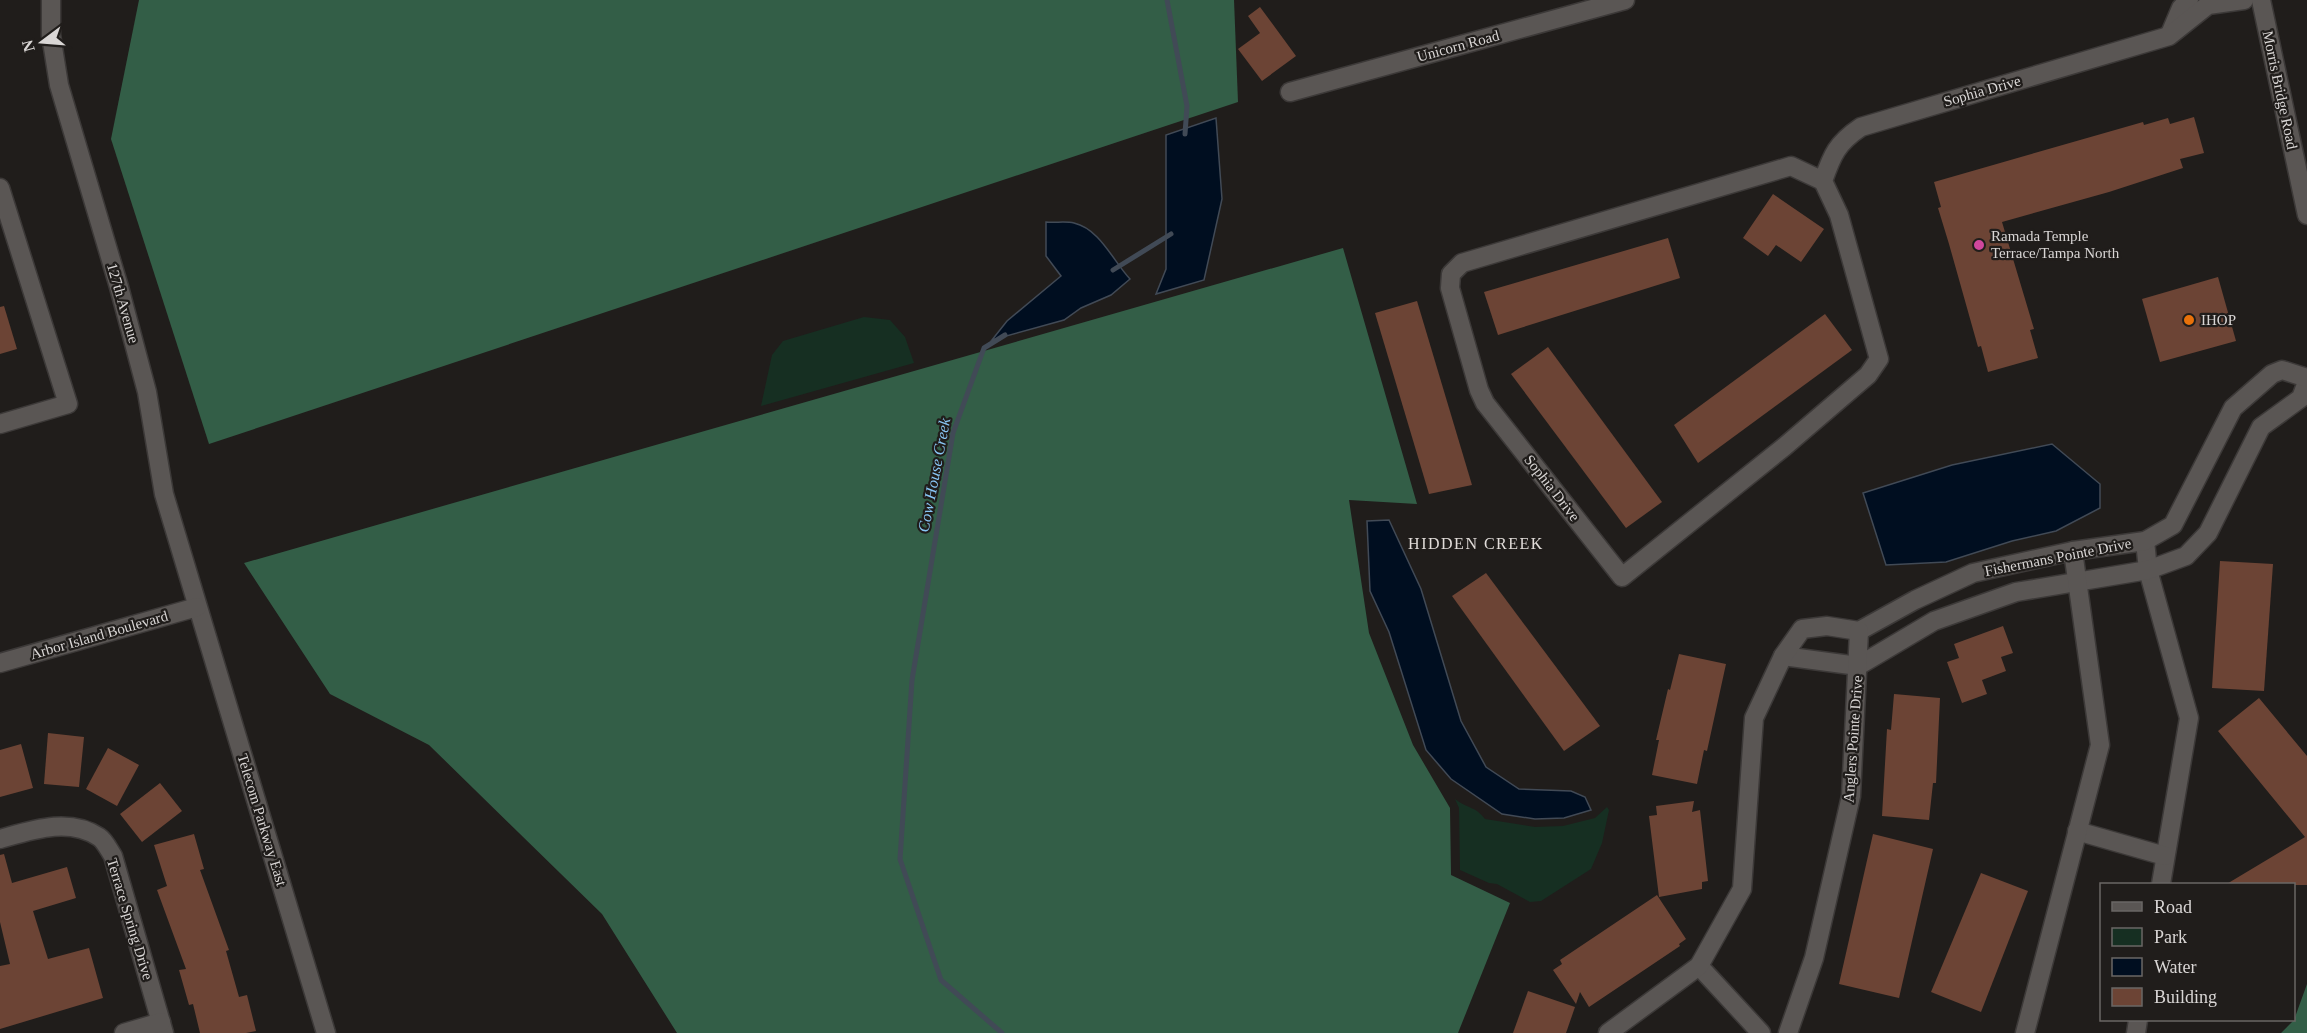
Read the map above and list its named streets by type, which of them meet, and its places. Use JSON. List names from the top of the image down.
{
  "streets": {
    "street": [
      "Unicorn Road",
      "Morris Bridge Road",
      "Sophia Drive",
      "127th Avenue",
      "Fishermans Pointe Drive",
      "Arbor Island Boulevard",
      "Anglers Pointe Drive",
      "Telecom Parkway East",
      "Terrace Spring Drive"
    ]
  },
  "crossings": [
    ["127th Avenue", "Arbor Island Boulevard"],
    ["127th Avenue", "Telecom Parkway East"],
    ["Fishermans Pointe Drive", "Anglers Pointe Drive"],
    ["Arbor Island Boulevard", "Telecom Parkway East"]
  ],
  "districts": ["HIDDEN CREEK"],
  "water": ["Cow House Creek"],
  "places": ["Ramada Temple Terrace/Tampa North", "IHOP"],
  "legend": [
    "Road",
    "Park",
    "Water",
    "Building"
  ],
  "north": "left"
}
